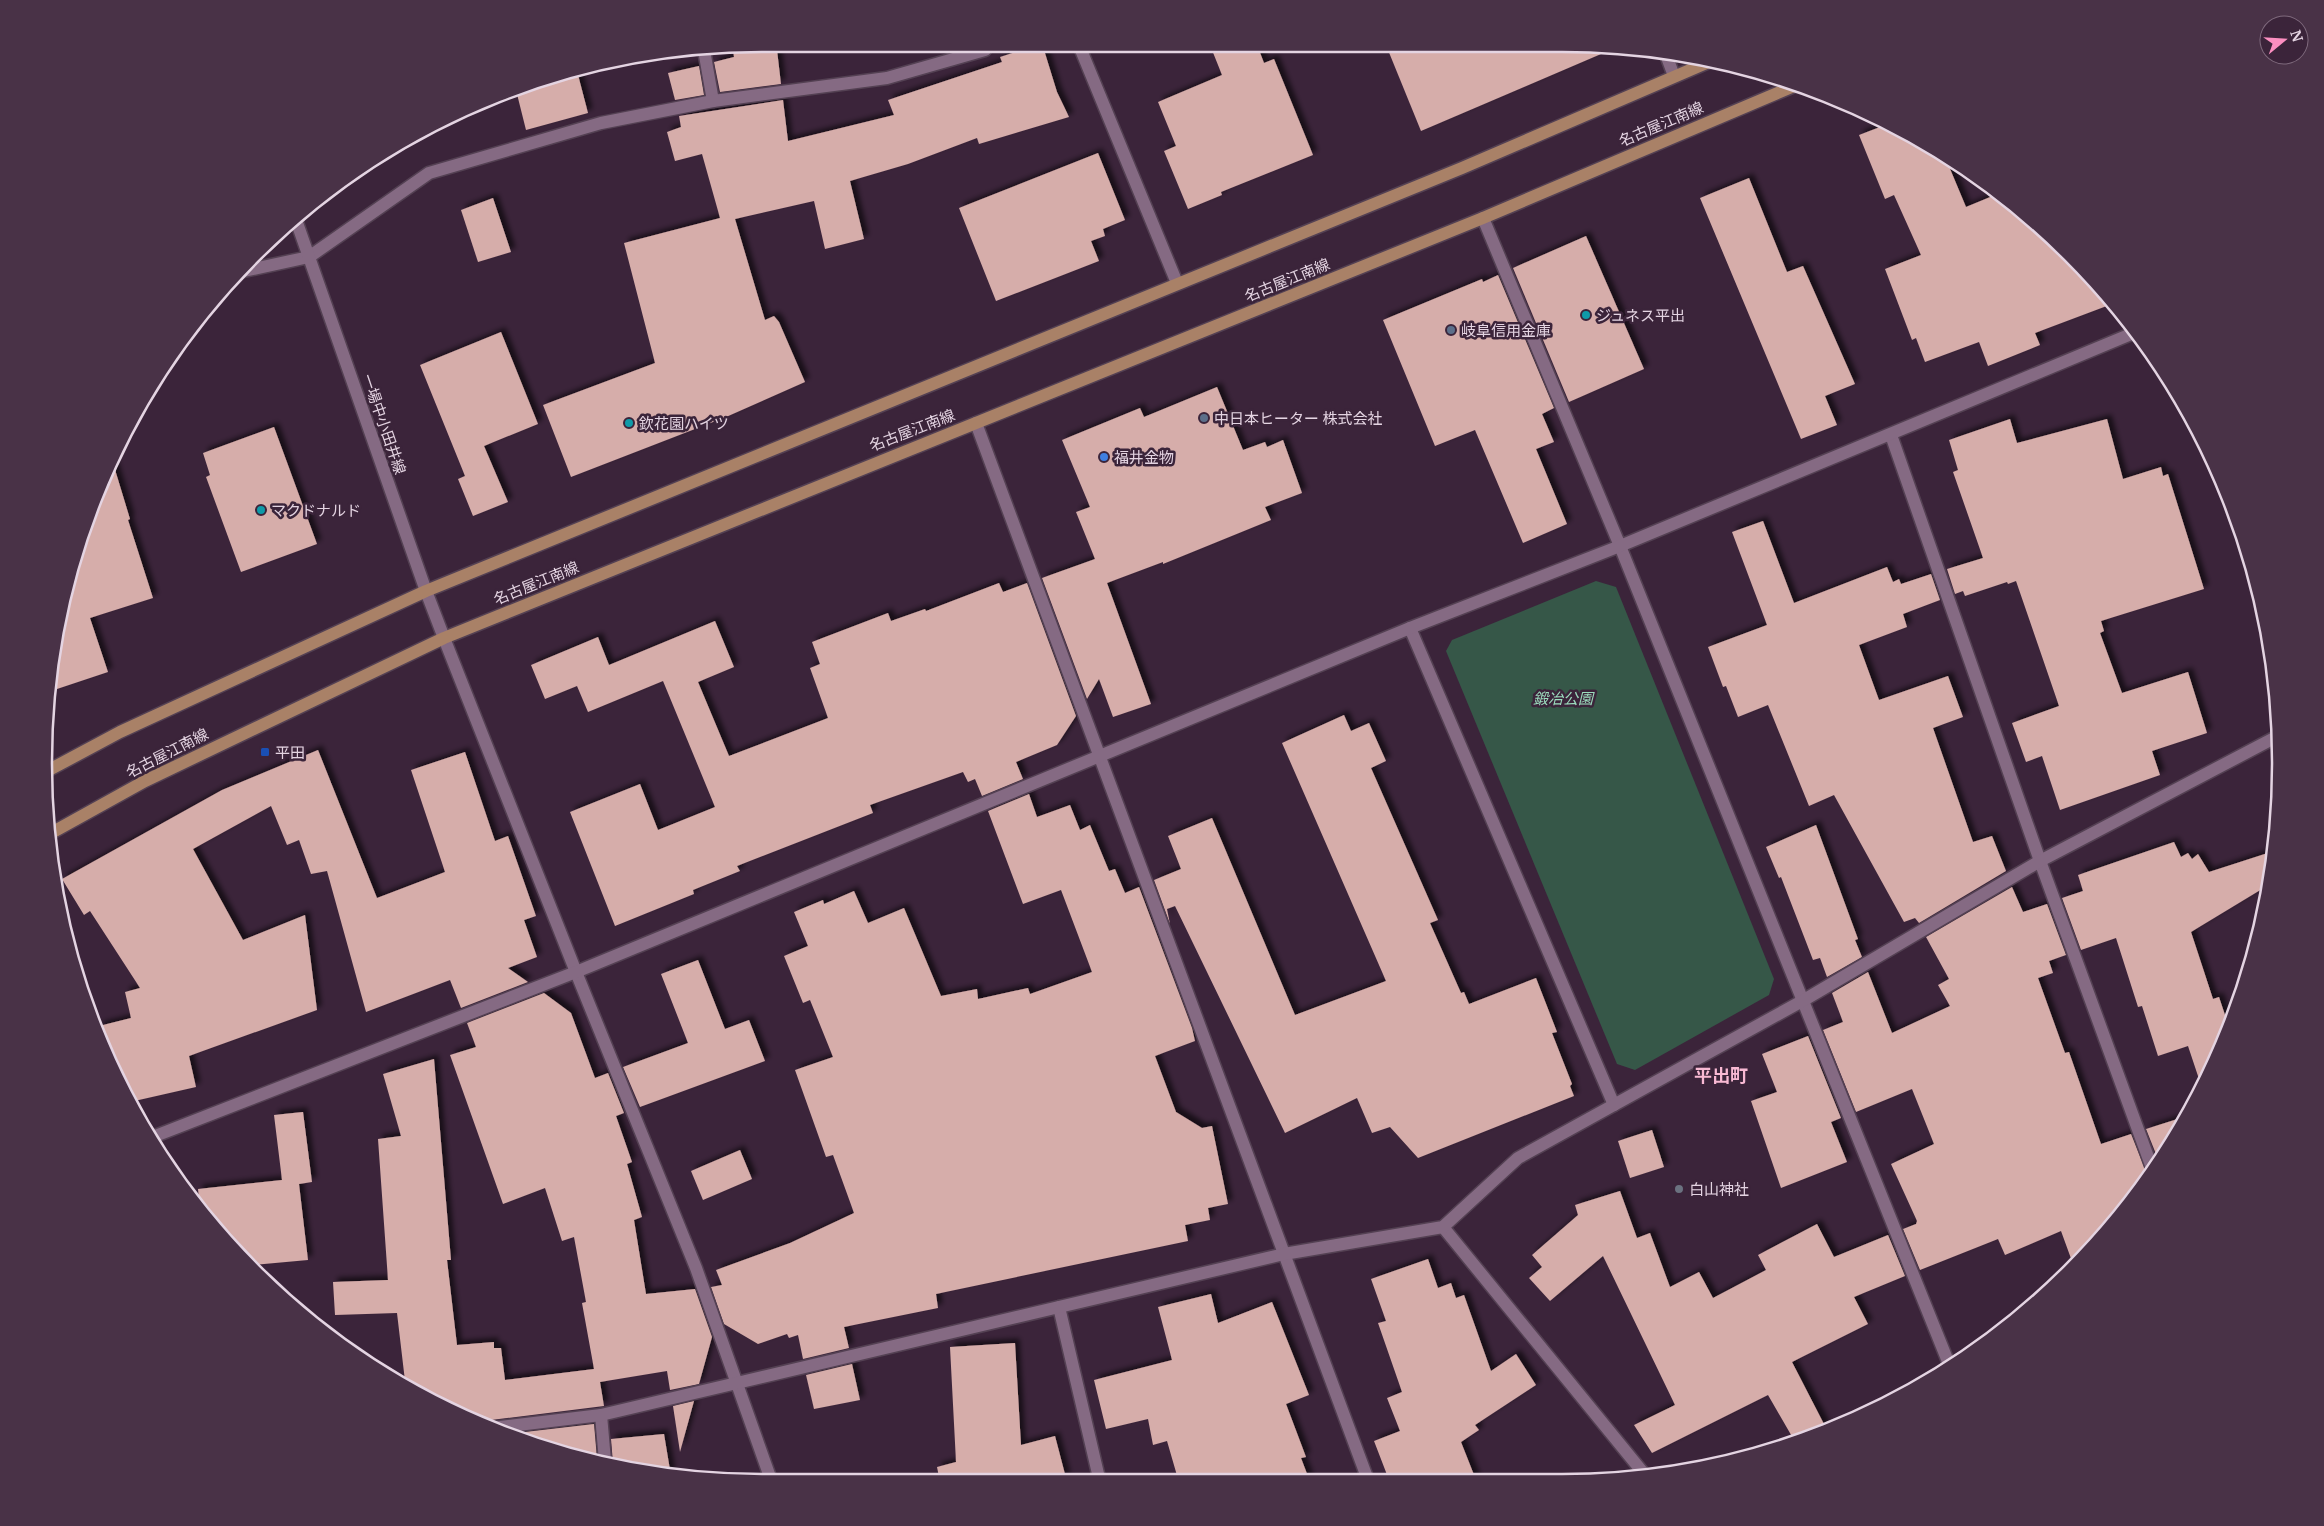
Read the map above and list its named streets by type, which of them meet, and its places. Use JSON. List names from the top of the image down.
{
  "streets": {
    "main road": ["名古屋江南線"],
    "street": ["一場中小田井線"]
  },
  "crossings": [
    ["名古屋江南線", "一場中小田井線"]
  ],
  "districts": ["平出町"],
  "parks": ["鍛冶公園"],
  "places": {
    "other": [
      "ジュネス平出",
      "岐阜信用金庫",
      "中日本ヒーター 株式会社",
      "欽花園ハイツ",
      "福井金物",
      "マクドナルド",
      "白山神社"
    ],
    "transit": ["平田"]
  },
  "north": "right"
}
